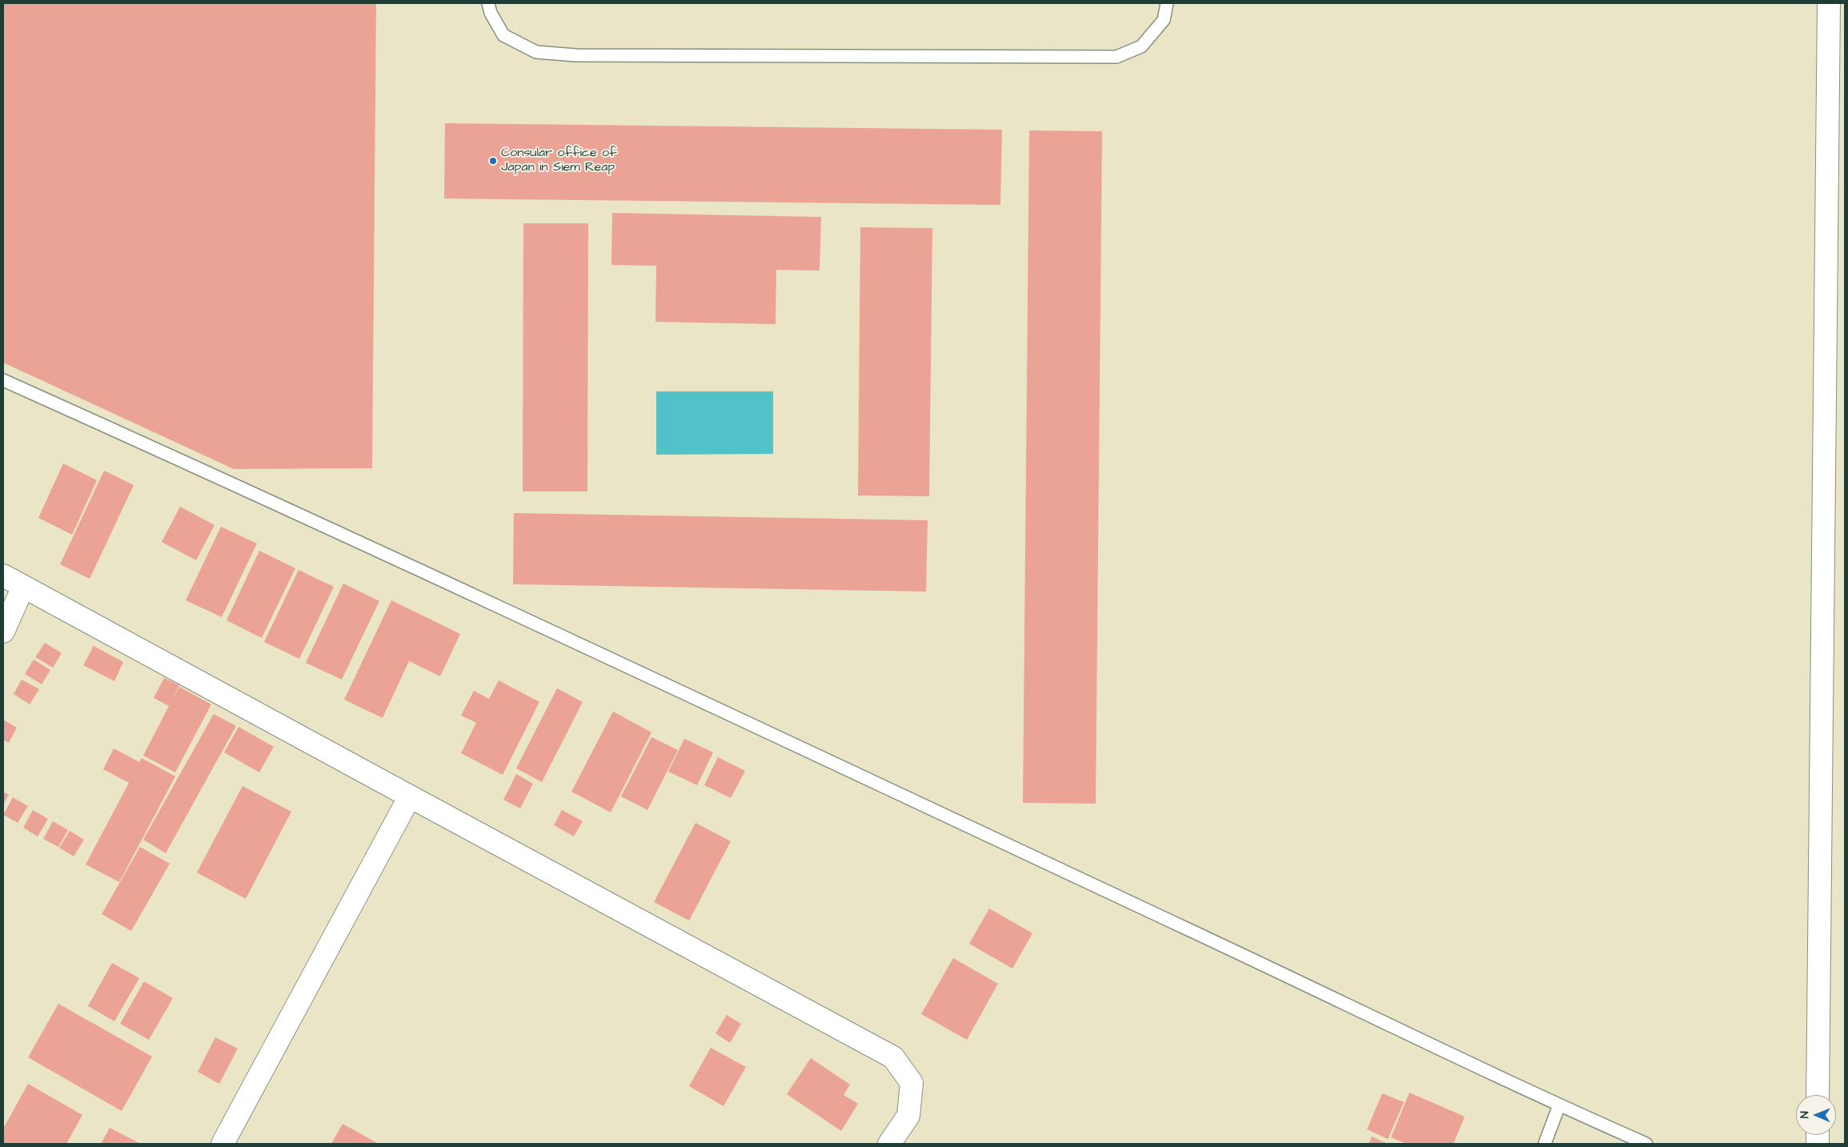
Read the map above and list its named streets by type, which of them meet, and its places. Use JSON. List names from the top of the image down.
{
  "places": ["Consular office of Japan in Siem Reap"],
  "north": "left"
}
